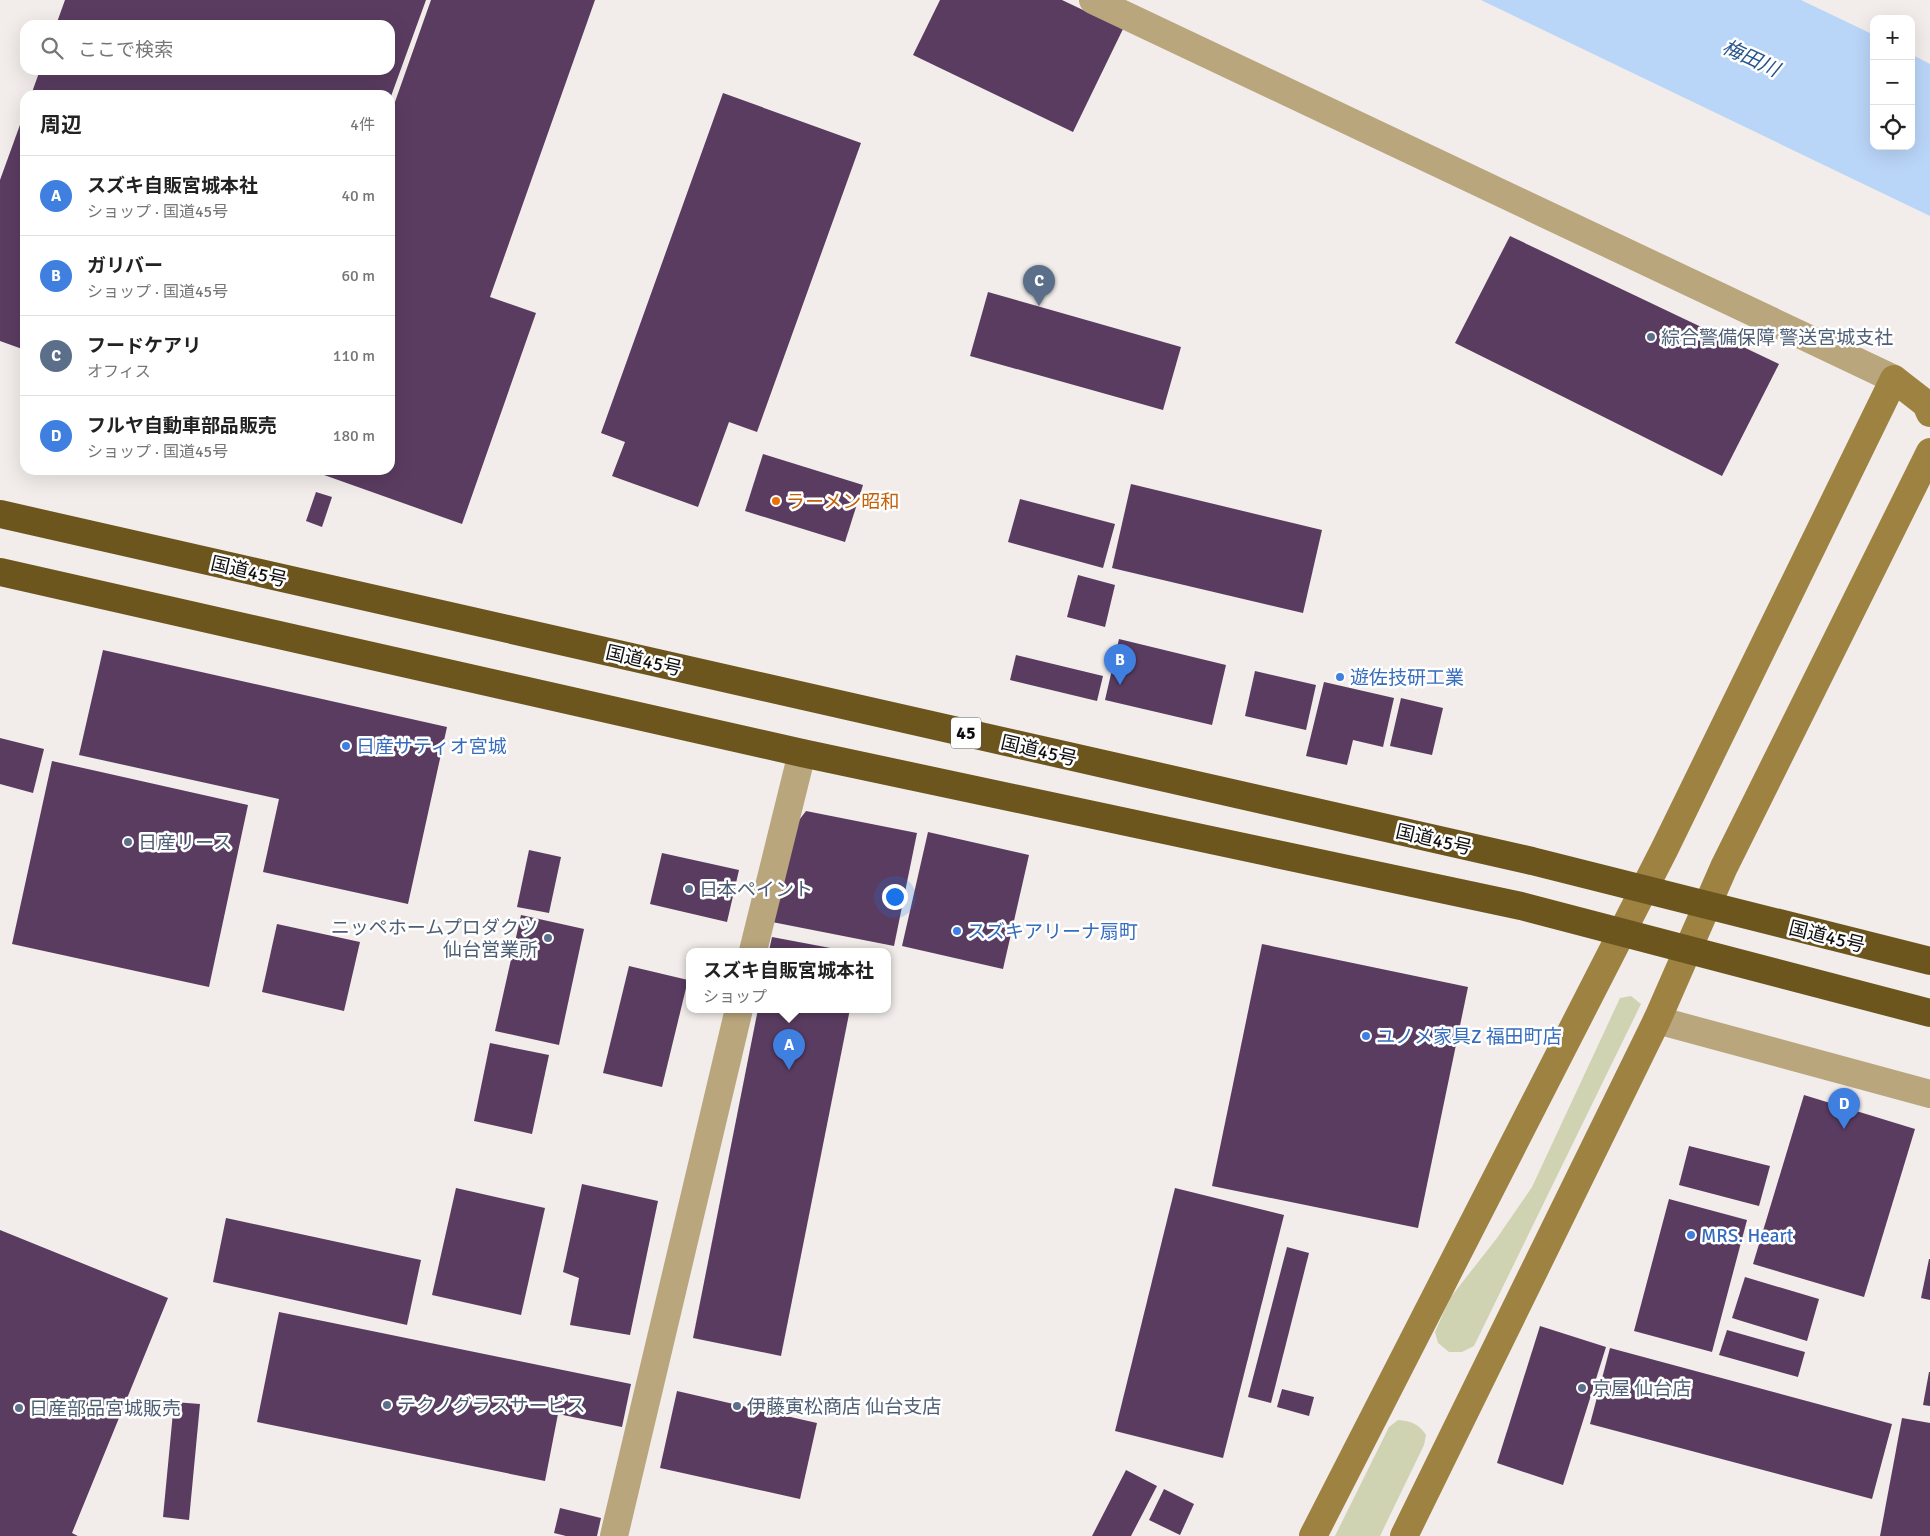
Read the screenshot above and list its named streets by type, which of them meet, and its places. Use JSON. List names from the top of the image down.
{
  "streets": {
    "highway": ["国道45号", "45"]
  },
  "water": ["梅田川"],
  "places": [
    "綜合警備保障 警送宮城支社",
    "ラーメン昭和",
    "遊佐技研工業",
    "日産サティオ宮城",
    "日産リース",
    "日本ペイント",
    "スズキアリーナ扇町",
    "ニッペホームプロダクツ 仙台営業所",
    "ユノメ家具Z 福田町店",
    "MRS. Heart",
    "京屋 仙台店",
    "テクノグラスサービス",
    "伊藤寅松商店 仙台支店",
    "日産部品宮城販売"
  ],
  "page": {
    "map_buttons": ["+", "−"],
    "search": "ここで検索",
    "heading": ["周辺", "4件"],
    "list": [
      {
        "mark": "A",
        "name": "スズキ自販宮城本社",
        "note": "ショップ · 国道45号",
        "value": "40 m"
      },
      {
        "mark": "B",
        "name": "ガリバー",
        "note": "ショップ · 国道45号",
        "value": "60 m"
      },
      {
        "mark": "C",
        "name": "フードケアリ",
        "note": "オフィス",
        "value": "110 m"
      },
      {
        "mark": "D",
        "name": "フルヤ自動車部品販売",
        "note": "ショップ · 国道45号",
        "value": "180 m"
      }
    ],
    "pins": [
      "C",
      "B",
      "A",
      "D"
    ],
    "popup": ["スズキ自販宮城本社", "ショップ"]
  }
}
